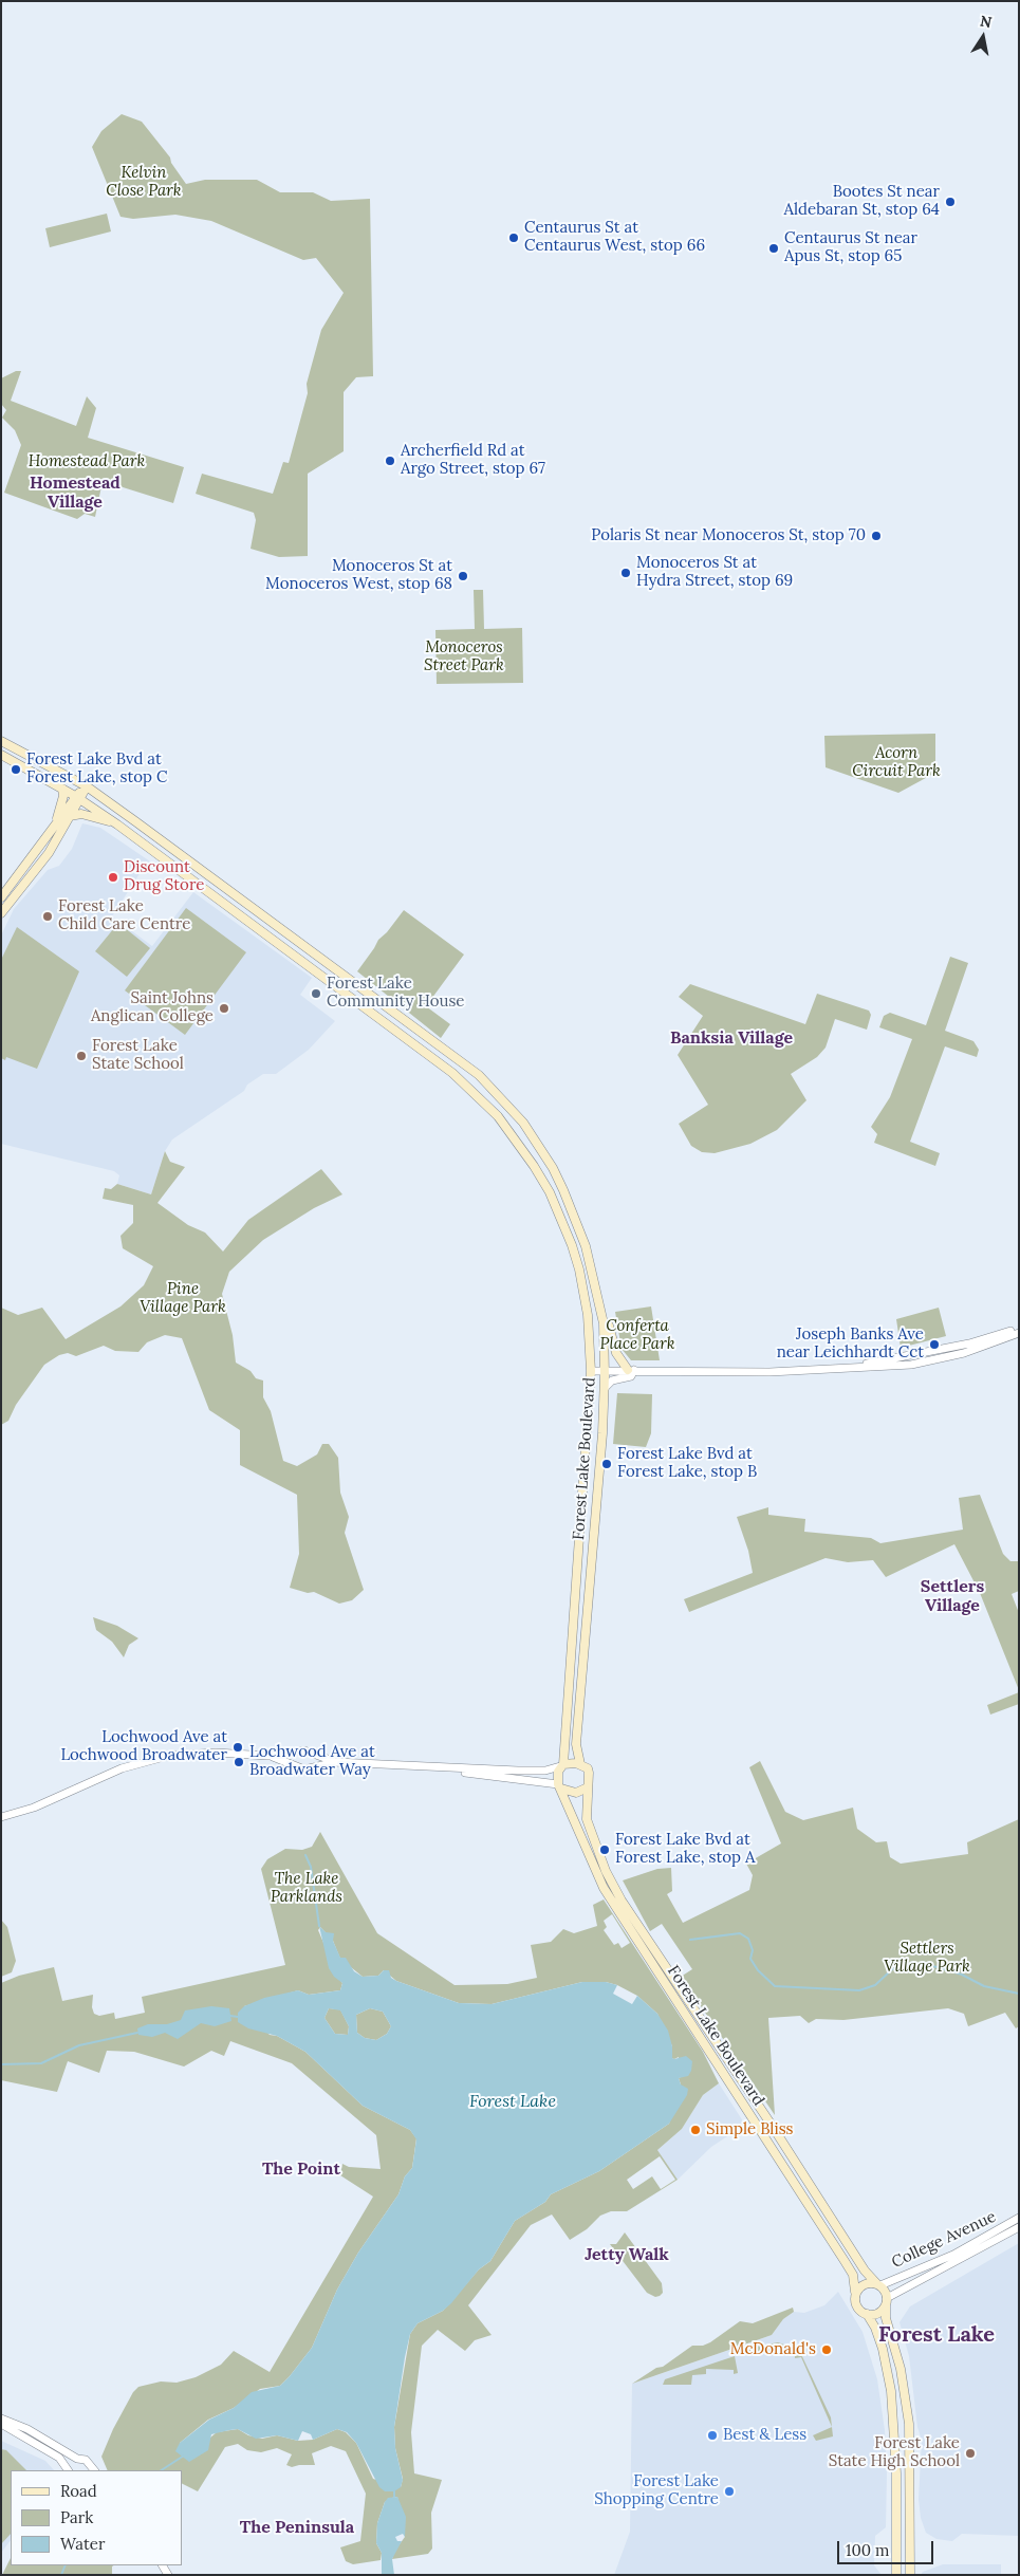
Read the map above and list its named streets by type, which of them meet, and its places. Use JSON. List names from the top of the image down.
{
  "streets": {
    "main road": ["Forest Lake Boulevard"],
    "street": ["College Avenue"]
  },
  "crossings": [
    ["Forest Lake Boulevard", "College Avenue"]
  ],
  "districts": [
    "Homestead Village",
    "Banksia Village",
    "Settlers Village",
    "The Point",
    "Jetty Walk",
    "Forest Lake",
    "The Peninsula"
  ],
  "water": ["Forest Lake"],
  "parks": [
    "Kelvin Close Park",
    "Homestead Park",
    "Monoceros Street Park",
    "Acorn Circuit Park",
    "Pine Village Park",
    "Conferta Place Park",
    "The Lake Parklands",
    "Settlers Village Park"
  ],
  "places": [
    "Bootes St near Aldebaran St, stop 64",
    "Centaurus St at Centaurus West, stop 66",
    "Centaurus St near Apus St, stop 65",
    "Archerfield Rd at Argo Street, stop 67",
    "Polaris St near Monoceros St, stop 70",
    "Monoceros St at Hydra Street, stop 69",
    "Monoceros St at Monoceros West, stop 68",
    "Forest Lake Bvd at Forest Lake, stop C",
    "Discount Drug Store",
    "Forest Lake Child Care Centre",
    "Forest Lake Community House",
    "Saint Johns Anglican College",
    "Forest Lake State School",
    "Joseph Banks Ave near Leichhardt Cct",
    "Forest Lake Bvd at Forest Lake, stop B",
    "Lochwood Ave at Lochwood Broadwater",
    "Lochwood Ave at Broadwater Way",
    "Forest Lake Bvd at Forest Lake, stop A",
    "Simple Bliss",
    "McDonald's",
    "Best & Less",
    "Forest Lake State High School",
    "Forest Lake Shopping Centre"
  ],
  "legend": ["Road", "Park", "Water"],
  "scale_bar": "100 m",
  "north": "top"
}
